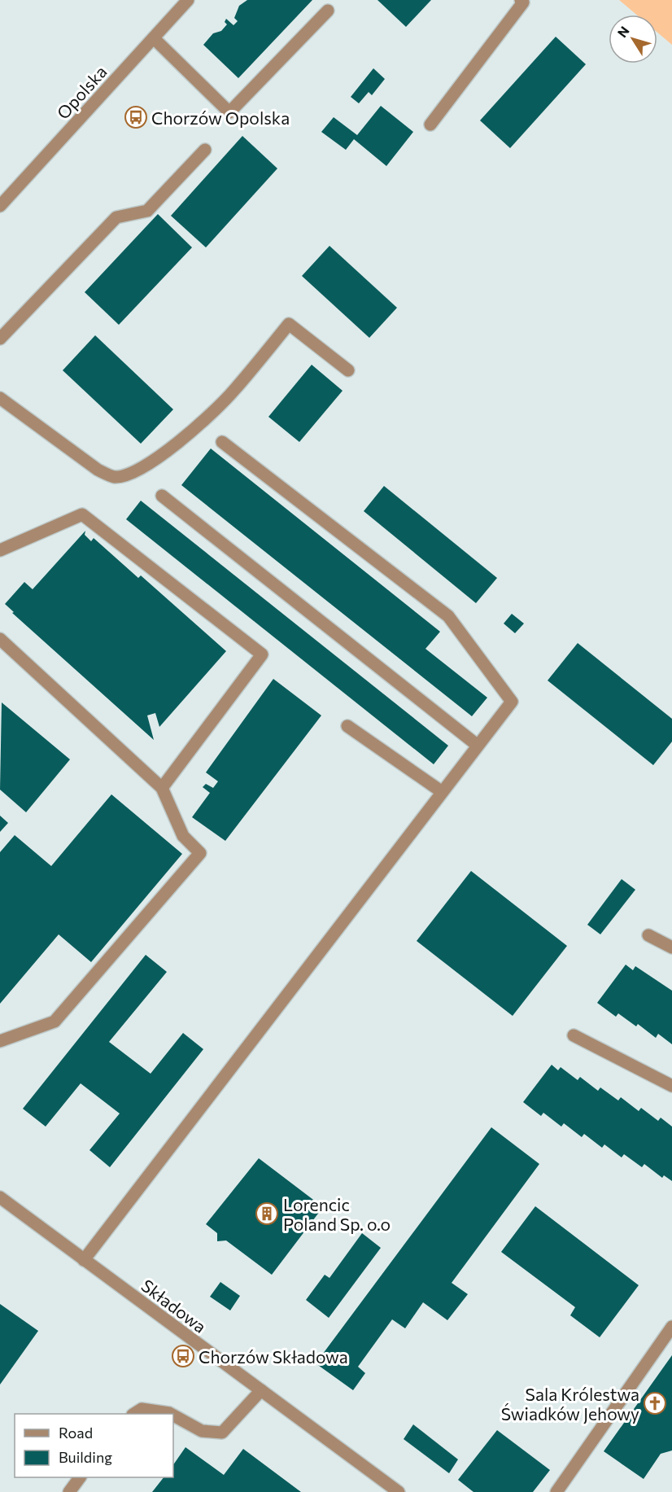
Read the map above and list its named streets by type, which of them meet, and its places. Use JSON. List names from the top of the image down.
{
  "streets": {
    "street": ["Opolska", "Składowa"]
  },
  "places": {
    "bus stop": ["Chorzów Opolska", "Chorzów Składowa"],
    "building": ["Lorencic Poland Sp. o.o"],
    "church": ["Sala Królestwa Świadków Jehowy"]
  },
  "legend": ["Road", "Building"],
  "north": "top left"
}
